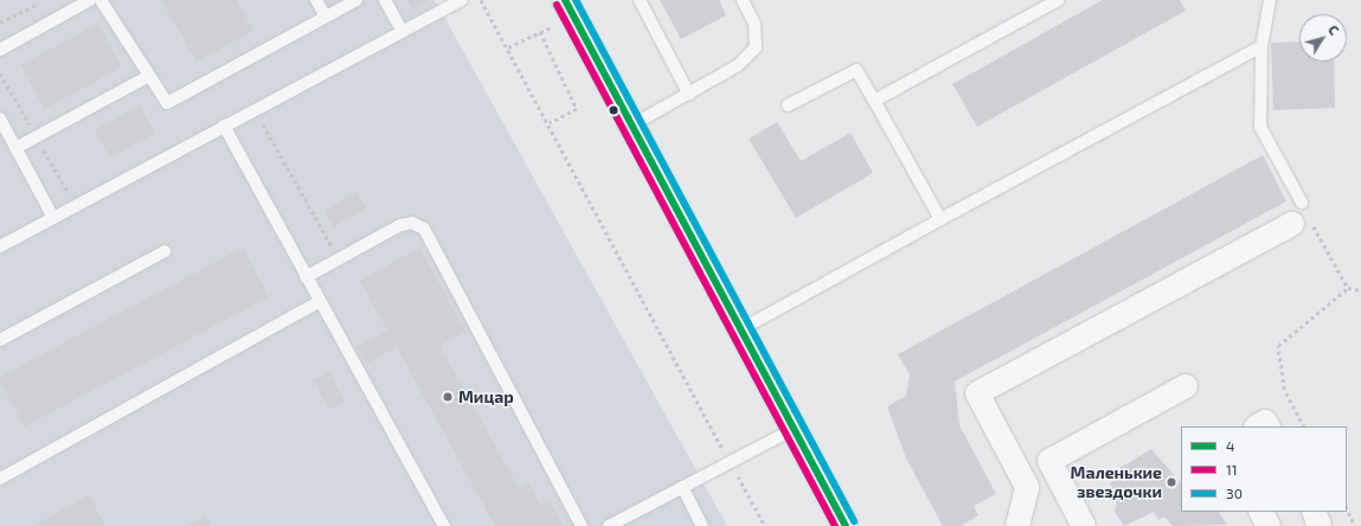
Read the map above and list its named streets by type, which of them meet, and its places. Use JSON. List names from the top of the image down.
{
  "places": ["Мицар", "Маленькие звездочки"],
  "lines": ["transit line 4", "transit line 30", "transit line 11"],
  "legend": ["4", "11", "30"],
  "north": "top right"
}
